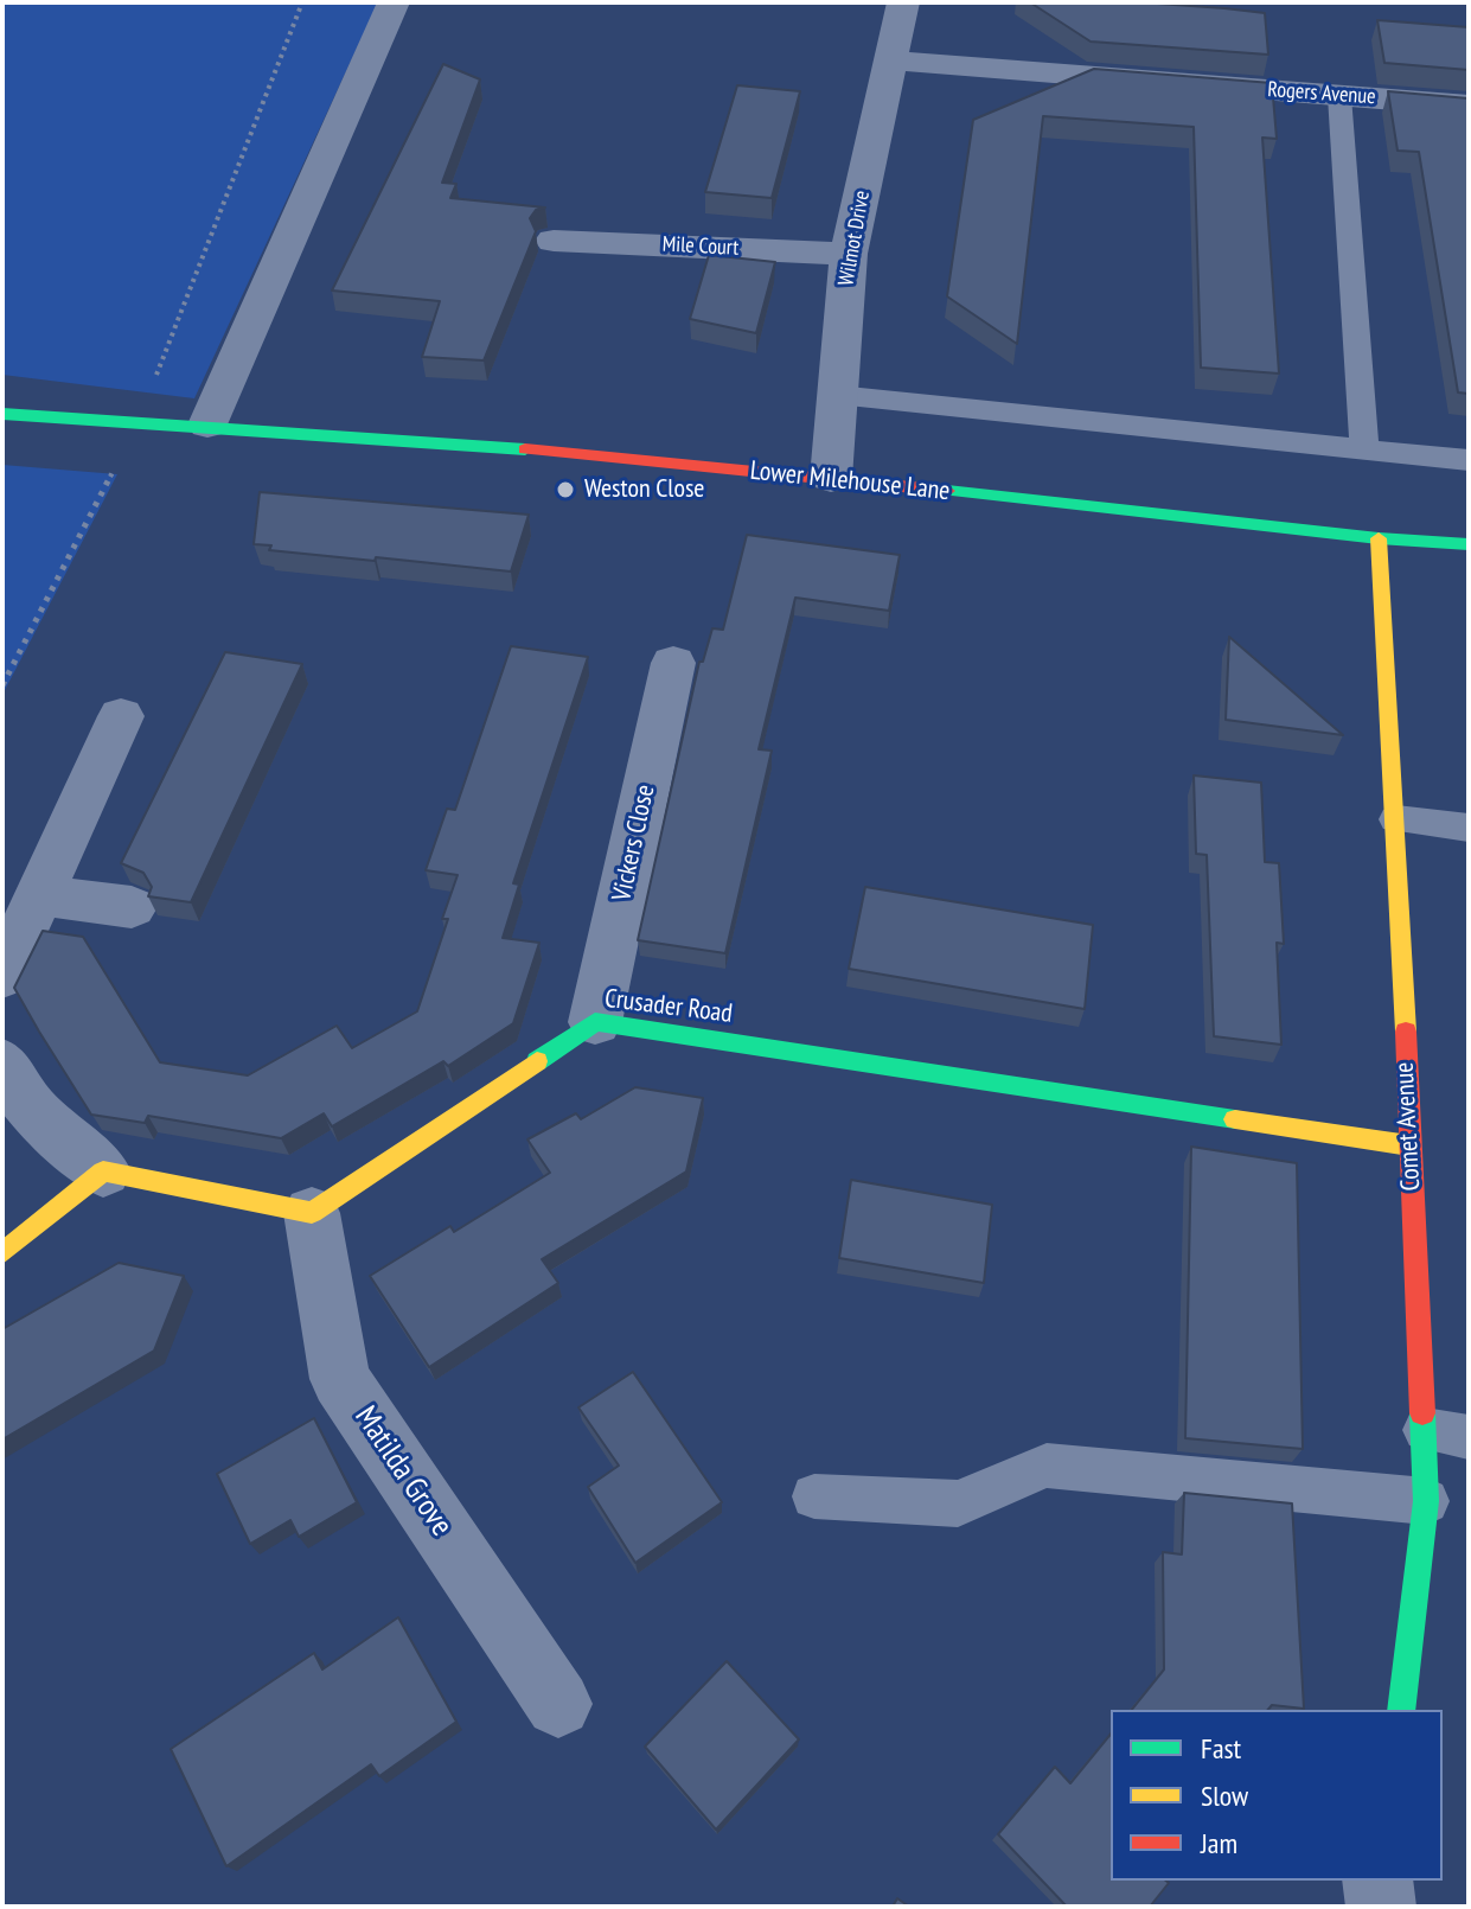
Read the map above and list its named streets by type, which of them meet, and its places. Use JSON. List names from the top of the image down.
{
  "streets": {
    "street": [
      "Rogers Avenue",
      "Wilmot Drive",
      "Mile Court",
      "Lower Milehouse Lane",
      "Vickers Close",
      "Crusader Road",
      "Comet Avenue",
      "Matilda Grove"
    ]
  },
  "crossings": [
    ["Rogers Avenue", "Wilmot Drive"],
    ["Wilmot Drive", "Mile Court"],
    ["Wilmot Drive", "Lower Milehouse Lane"],
    ["Lower Milehouse Lane", "Comet Avenue"],
    ["Vickers Close", "Crusader Road"],
    ["Crusader Road", "Comet Avenue"],
    ["Crusader Road", "Matilda Grove"]
  ],
  "places": ["Weston Close"],
  "legend": ["Fast", "Slow", "Jam"]
}
